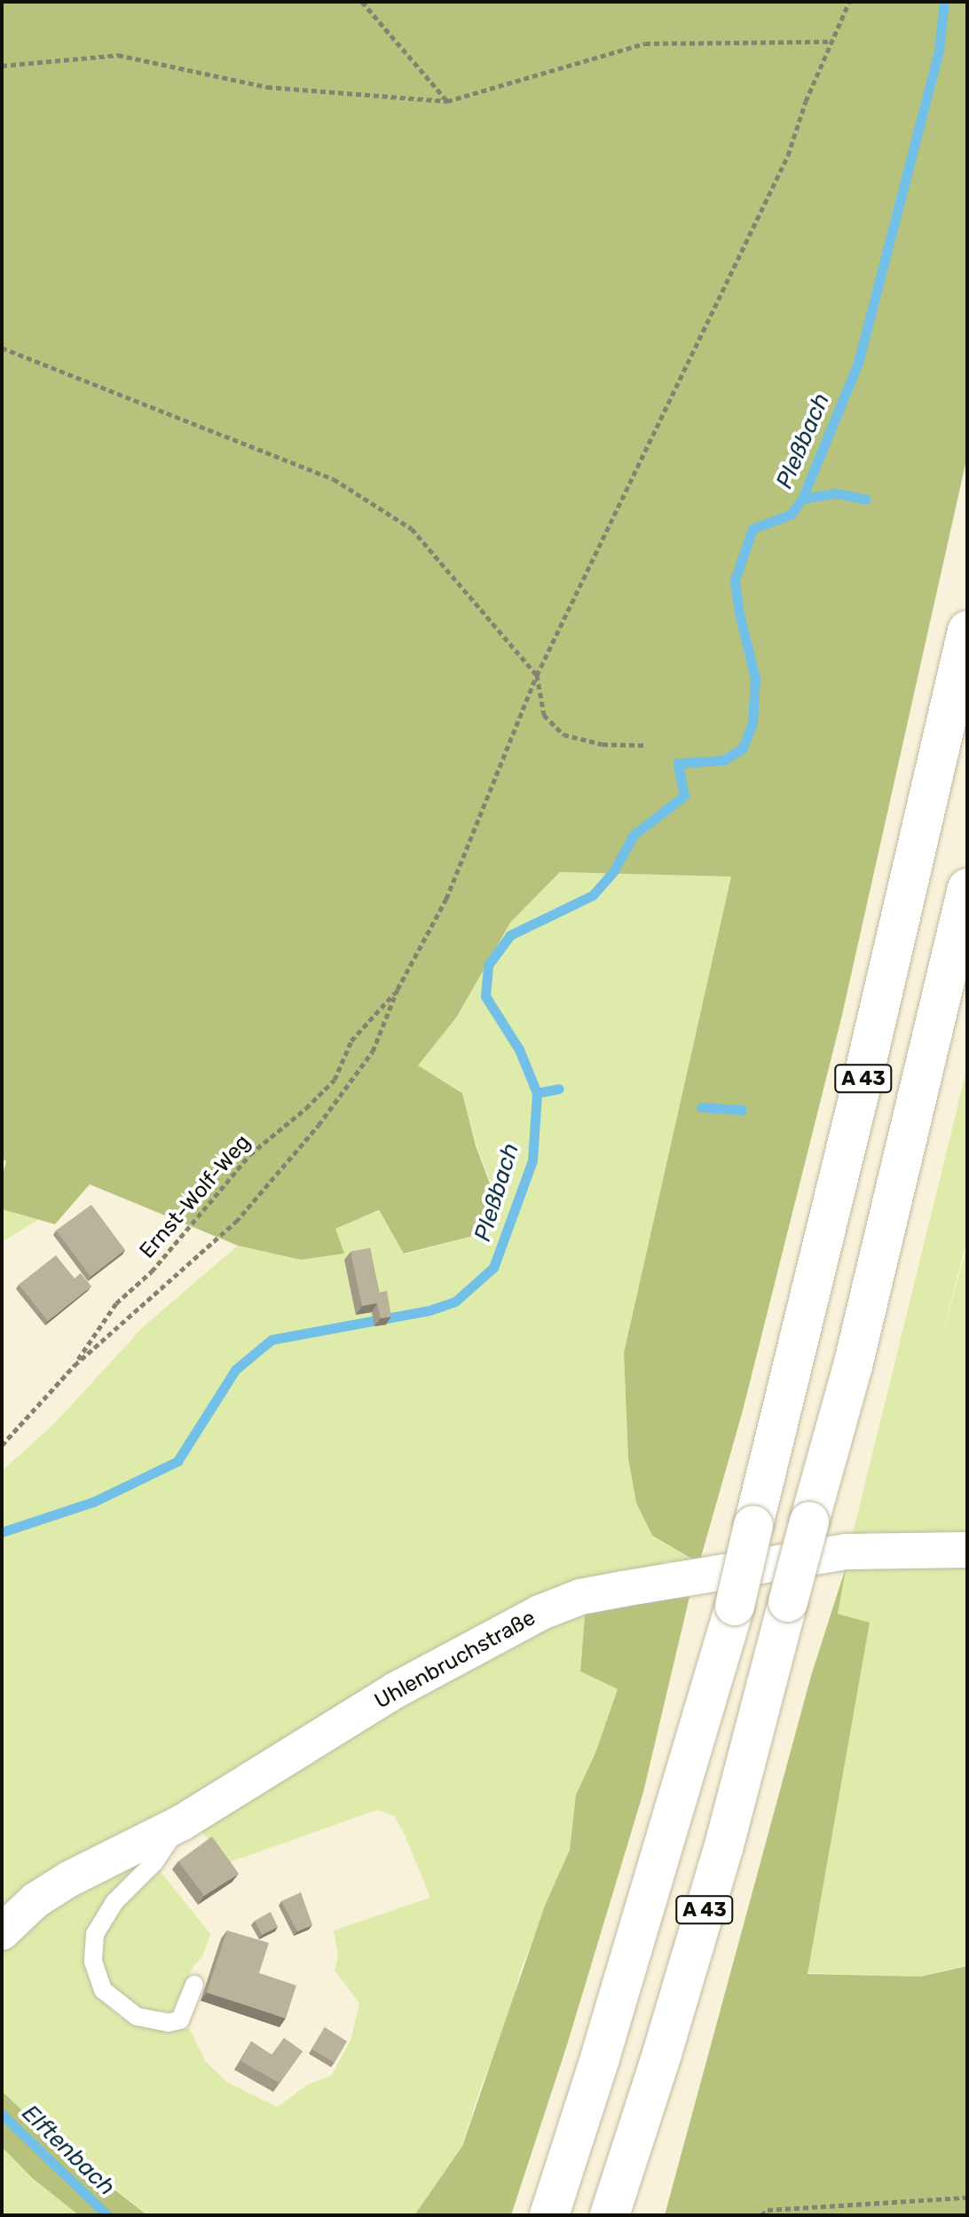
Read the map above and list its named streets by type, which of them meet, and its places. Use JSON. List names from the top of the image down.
{
  "streets": {
    "highway": ["A 43"],
    "street": ["Uhlenbruchstraße"],
    "path": ["Ernst-Wolf-Weg"]
  },
  "water": ["Pleßbach", "Elftenbach"]
}
